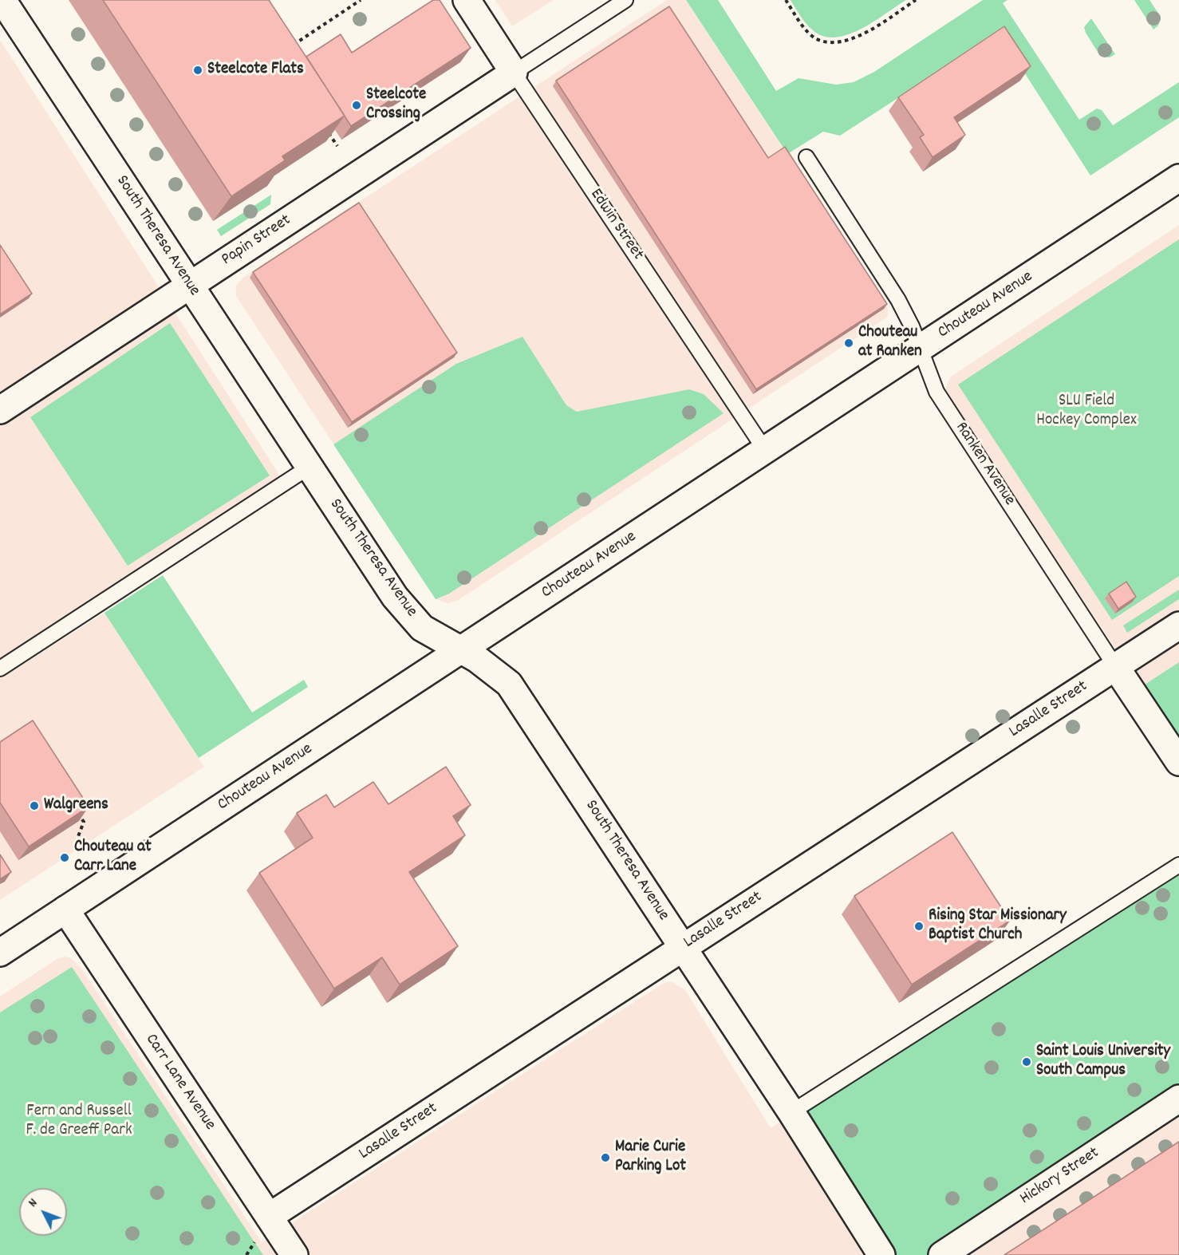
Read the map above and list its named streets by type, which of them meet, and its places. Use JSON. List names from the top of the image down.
{
  "streets": {
    "street": [
      "Edwin Street",
      "South Theresa Avenue",
      "Papin Street",
      "Chouteau Avenue",
      "Ranken Avenue",
      "Lasalle Street",
      "Carr Lane Avenue",
      "Hickory Street"
    ]
  },
  "crossings": [
    ["Edwin Street", "Papin Street"],
    ["Edwin Street", "Chouteau Avenue"],
    ["South Theresa Avenue", "Papin Street"],
    ["South Theresa Avenue", "Chouteau Avenue"],
    ["South Theresa Avenue", "Lasalle Street"],
    ["Chouteau Avenue", "Ranken Avenue"],
    ["Chouteau Avenue", "Carr Lane Avenue"],
    ["Ranken Avenue", "Lasalle Street"],
    ["Lasalle Street", "Carr Lane Avenue"]
  ],
  "parks": ["SLU Field Hockey Complex", "Fern and Russell F. de Greeff Park"],
  "places": [
    "Steelcote Flats",
    "Steelcote Crossing",
    "Chouteau at Ranken",
    "Walgreens",
    "Chouteau at Carr Lane",
    "Rising Star Missionary Baptist Church",
    "Saint Louis University South Campus",
    "Marie Curie Parking Lot"
  ],
  "north": "top left"
}
